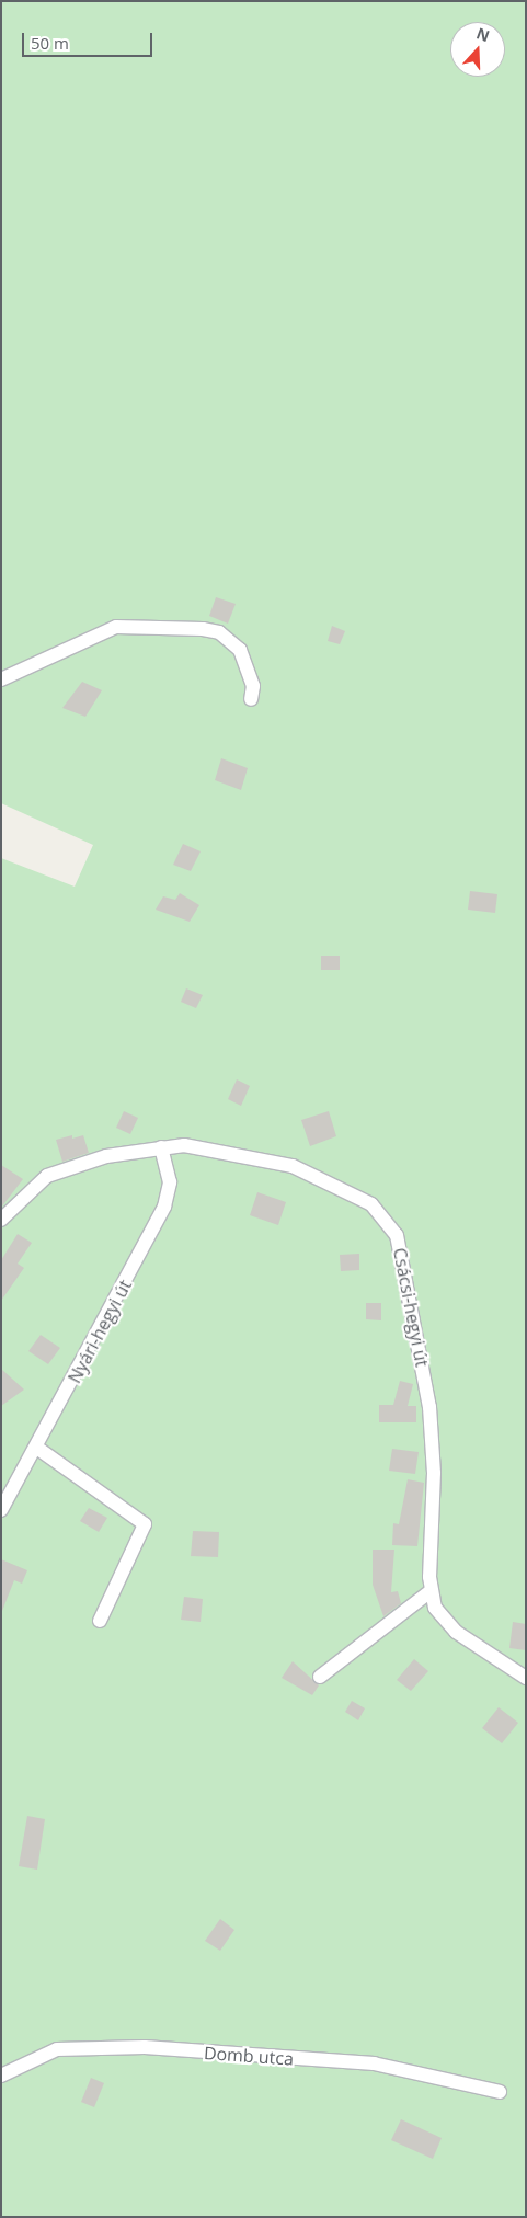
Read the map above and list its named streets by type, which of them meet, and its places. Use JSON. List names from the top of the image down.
{
  "streets": {
    "street": ["Csácsi-hegyi út", "Nyári-hegyi út", "Domb utca"]
  },
  "crossings": [
    ["Csácsi-hegyi út", "Nyári-hegyi út"]
  ],
  "scale_bar": "50 m",
  "north": "top"
}
